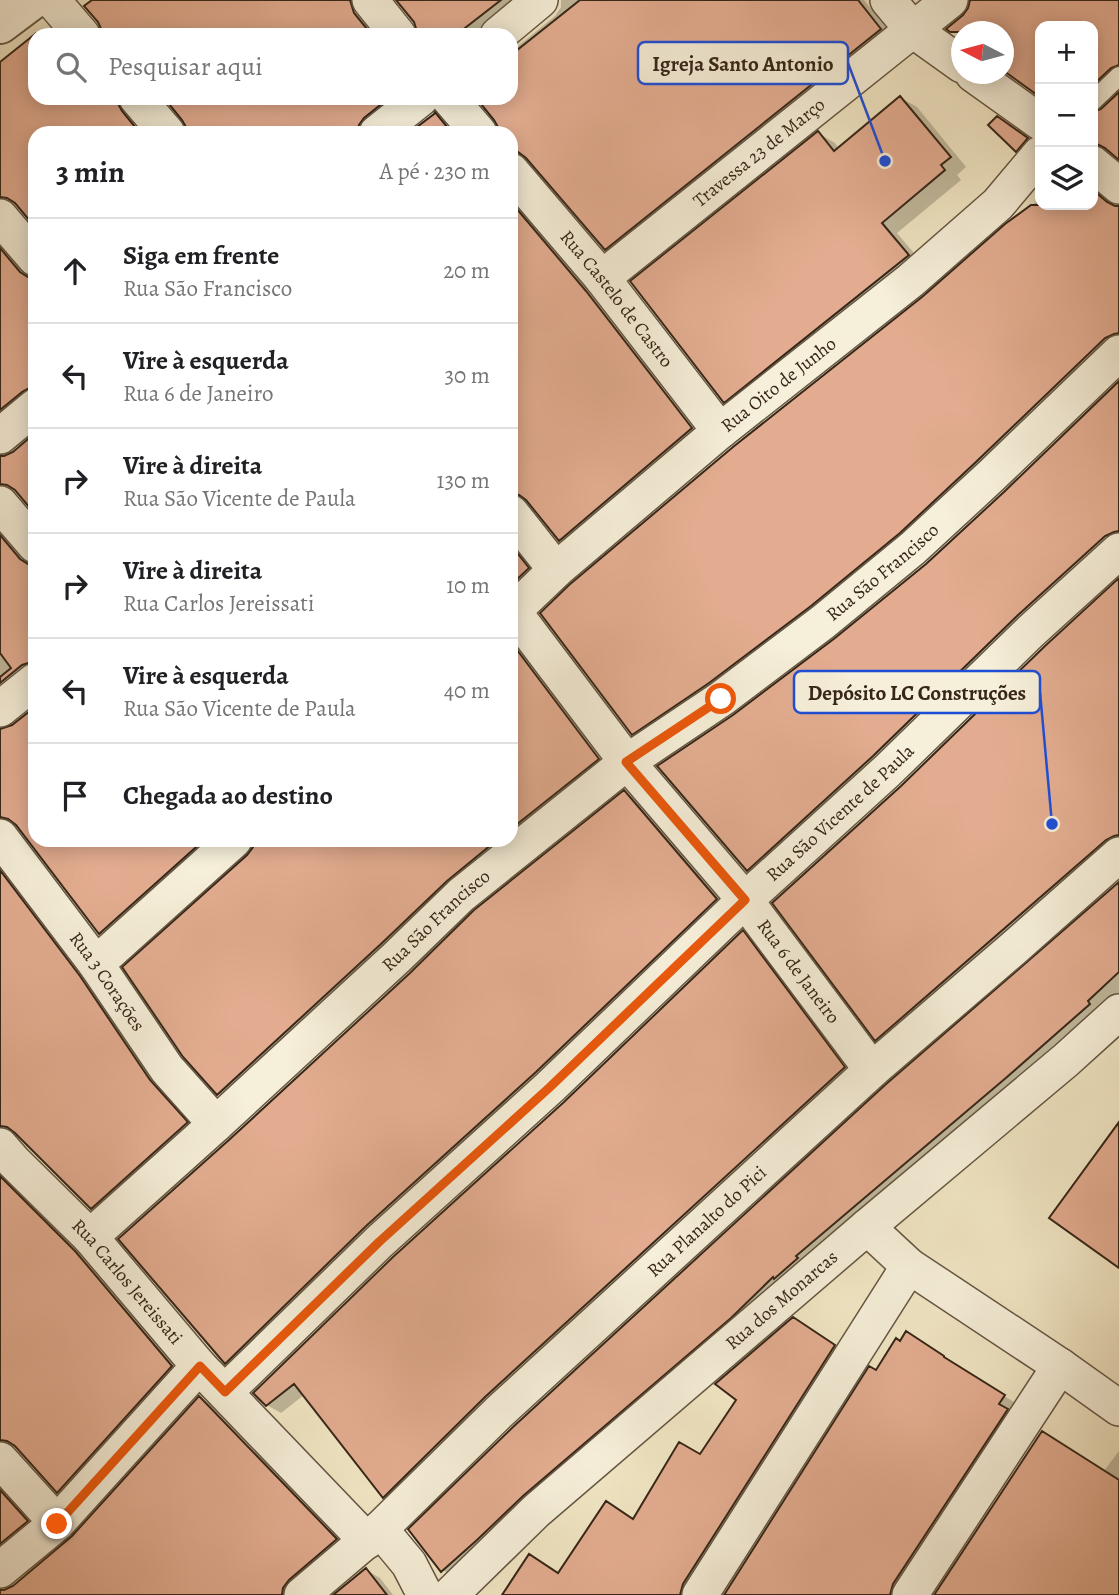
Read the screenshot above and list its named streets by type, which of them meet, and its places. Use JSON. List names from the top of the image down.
{
  "streets": {
    "street": [
      "Travessa 23 de Março",
      "Rua Castelo de Castro",
      "Rua Oito de Junho",
      "Rua São Francisco",
      "Rua São Vicente de Paula",
      "Rua 6 de Janeiro",
      "Rua 3 Corações",
      "Rua Planalto do Pici",
      "Rua Carlos Jereissati",
      "Rua dos Monarcas"
    ]
  },
  "crossings": [
    ["Travessa 23 de Março", "Rua Castelo de Castro"],
    ["Rua Castelo de Castro", "Rua Oito de Junho"],
    ["Rua São Francisco", "Rua 6 de Janeiro"],
    ["Rua São Francisco", "Rua 3 Corações"],
    ["Rua São Francisco", "Rua Carlos Jereissati"],
    ["Rua São Vicente de Paula", "Rua 6 de Janeiro"],
    ["Rua São Vicente de Paula", "Rua Carlos Jereissati"],
    ["Rua 6 de Janeiro", "Rua Planalto do Pici"],
    ["Rua Planalto do Pici", "Rua Carlos Jereissati"]
  ],
  "places": ["Igreja Santo Antonio", "Depósito LC Construções"],
  "north": "left",
  "page": {
    "map_buttons": ["+", "−"],
    "search": "Pesquisar aqui",
    "heading": ["3 min", "A pé · 230 m"],
    "list": [
      ["Siga em frente", "Rua São Francisco", "20 m"],
      ["Vire à esquerda", "Rua 6 de Janeiro", "30 m"],
      ["Vire à direita", "Rua São Vicente de Paula", "130 m"],
      ["Vire à direita", "Rua Carlos Jereissati", "10 m"],
      ["Vire à esquerda", "Rua São Vicente de Paula", "40 m"],
      "Chegada ao destino"
    ]
  }
}
